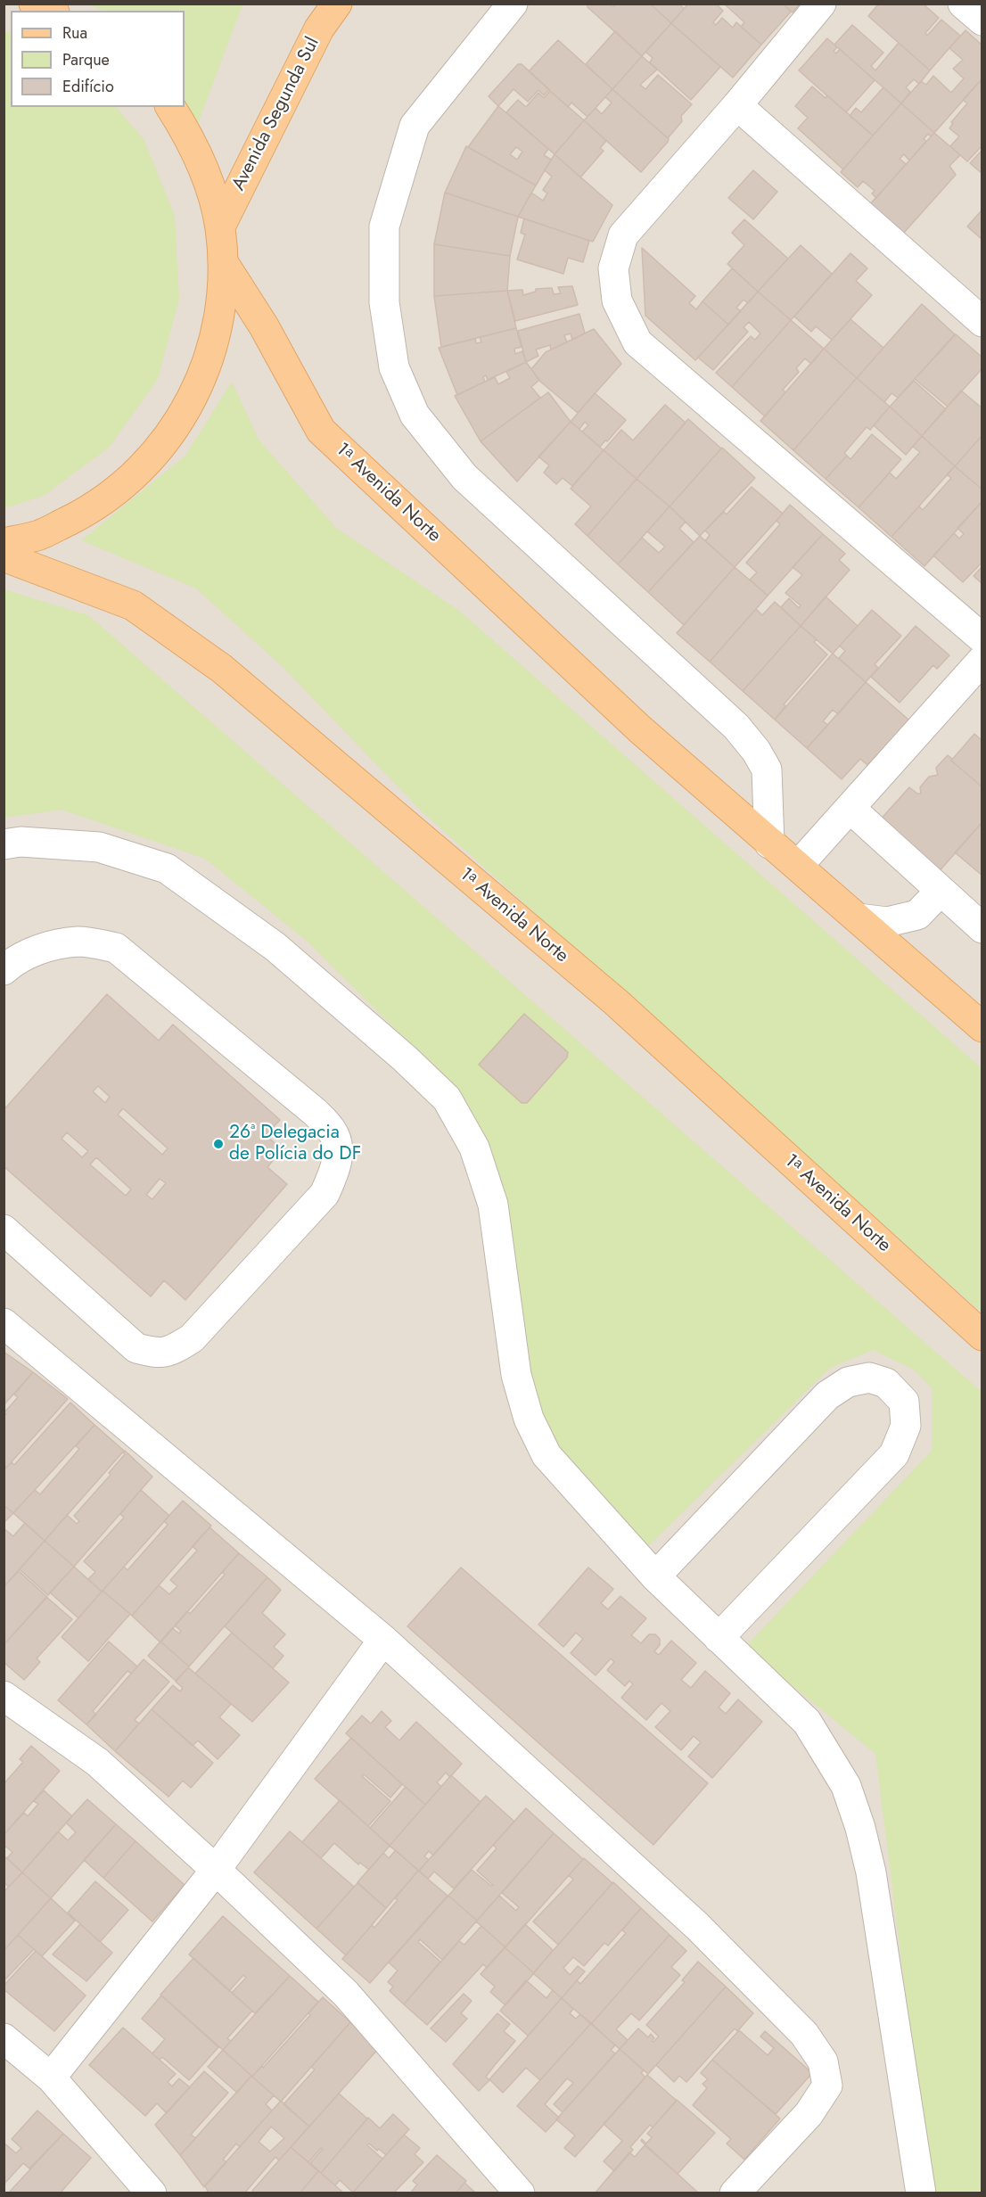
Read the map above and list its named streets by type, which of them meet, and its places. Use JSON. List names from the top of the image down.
{
  "streets": {
    "main road": ["Avenida Segunda Sul", "1ᵃ Avenida Norte"]
  },
  "places": ["26ª Delegacia de Polícia do DF"],
  "legend": ["Rua", "Parque", "Edifício"]
}
